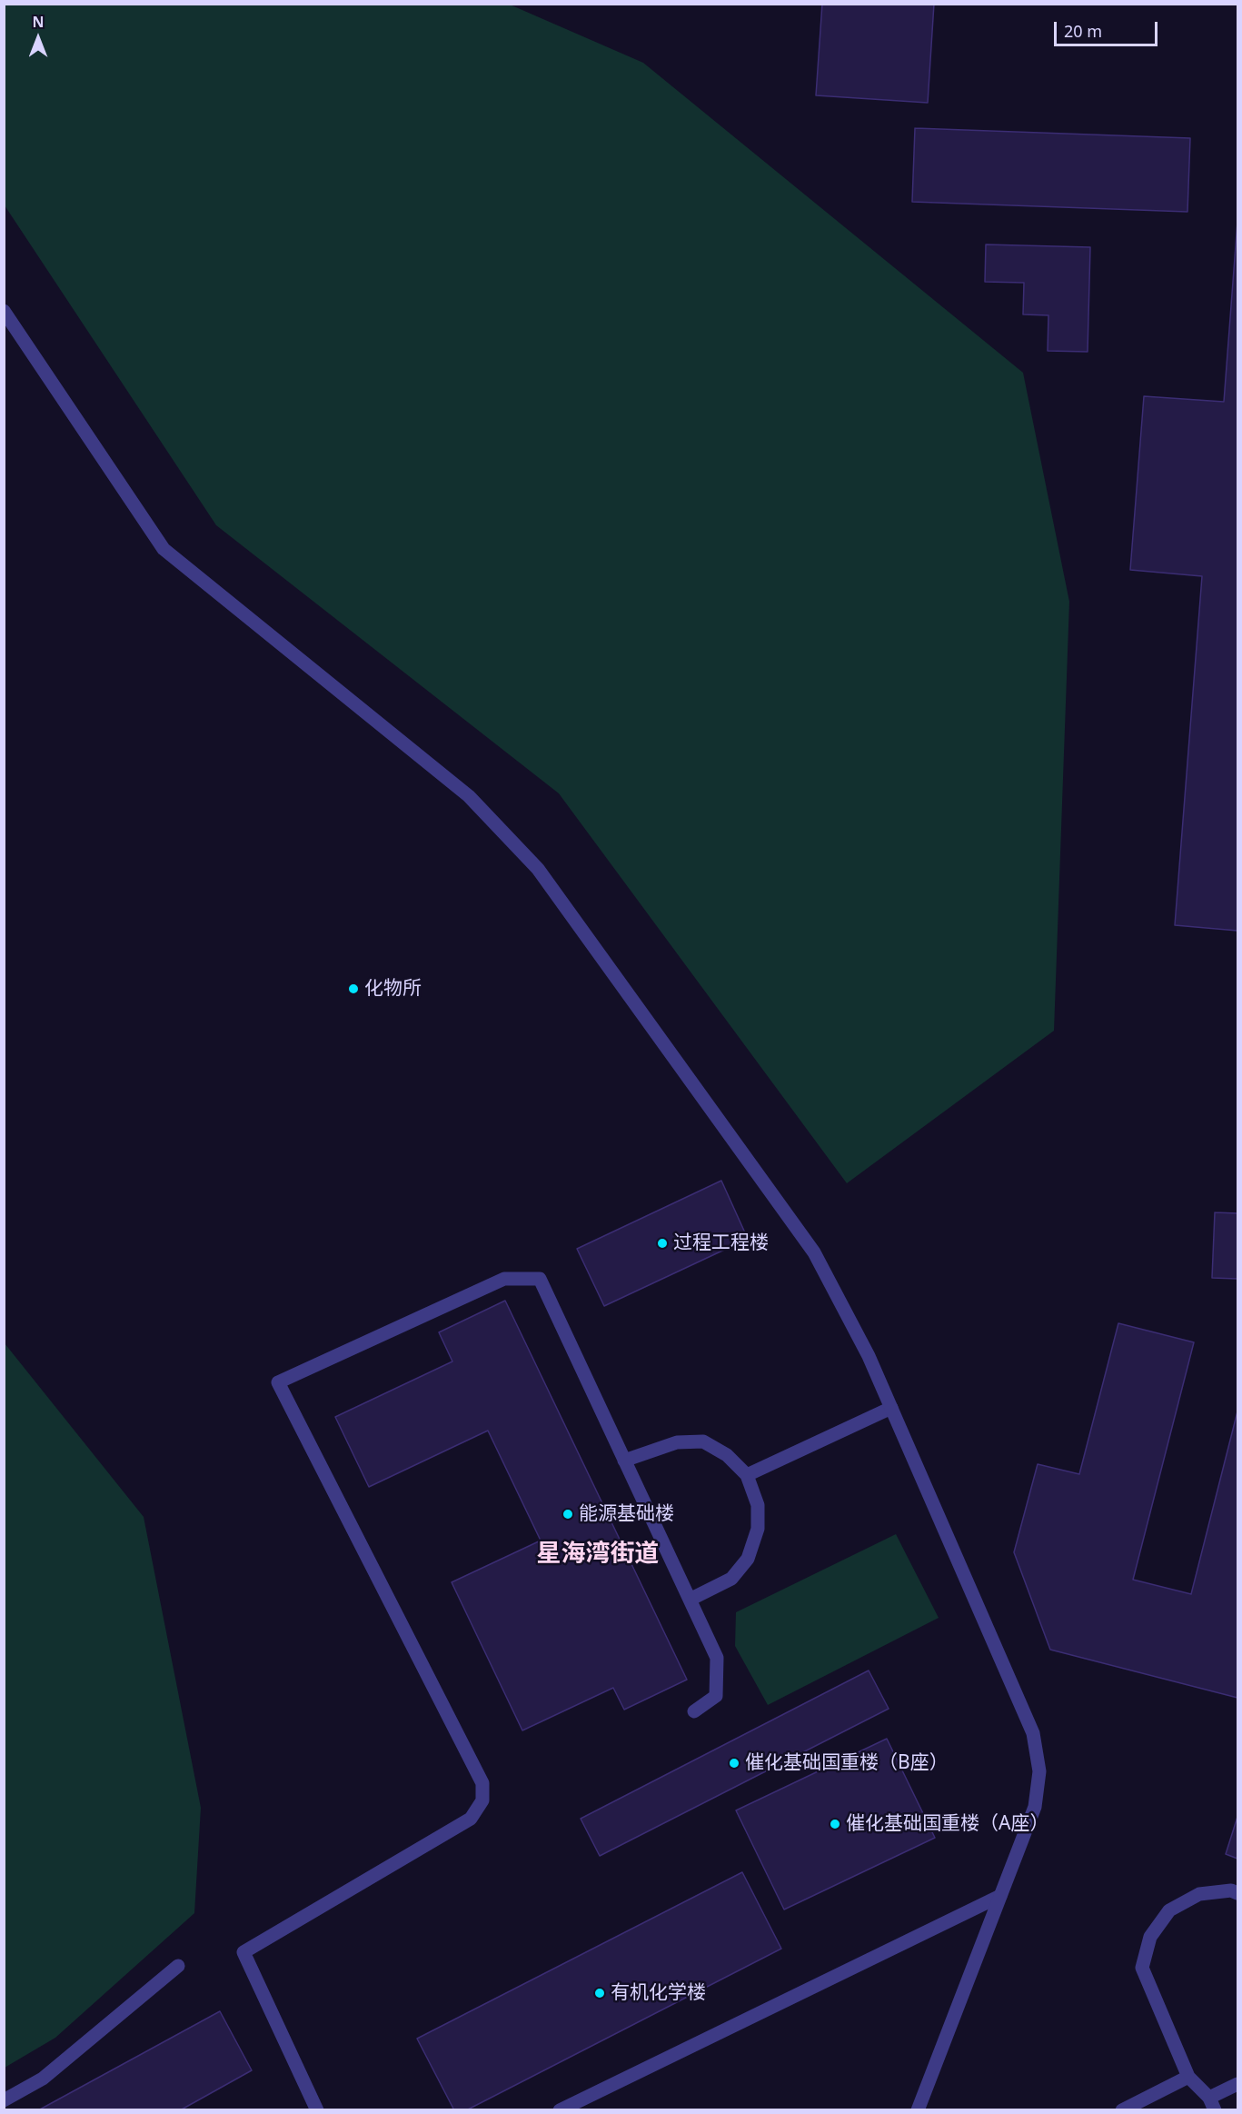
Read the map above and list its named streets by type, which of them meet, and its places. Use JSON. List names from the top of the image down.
{
  "districts": ["星海湾街道"],
  "places": [
    "化物所",
    "过程工程楼",
    "能源基础楼",
    "催化基础国重楼（B座）",
    "催化基础国重楼（A座）",
    "有机化学楼"
  ],
  "scale_bar": "20 m",
  "north": "top"
}
